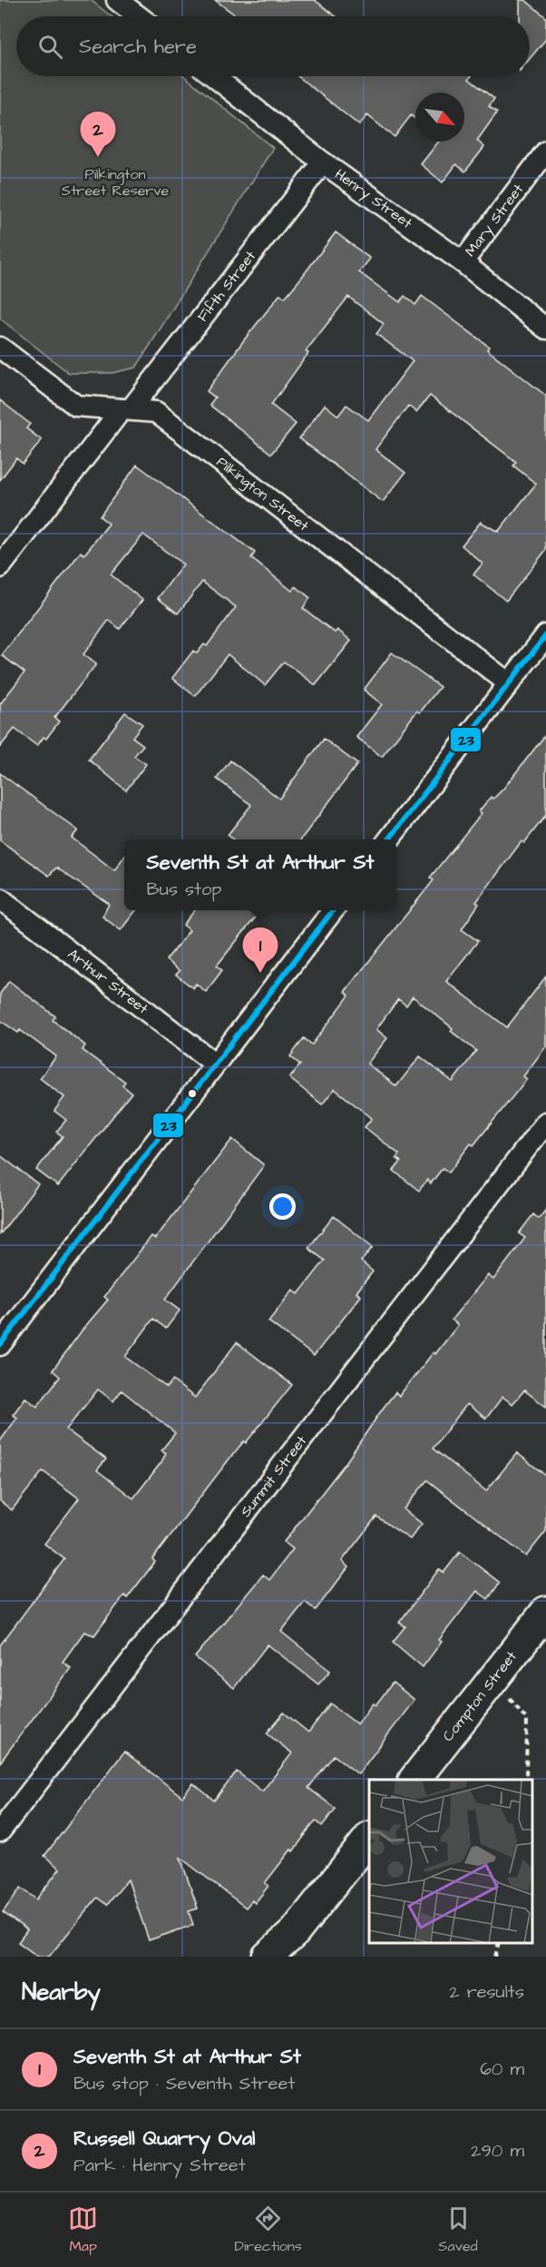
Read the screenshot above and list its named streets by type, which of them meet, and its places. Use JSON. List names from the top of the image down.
{
  "streets": {
    "street": [
      "Henry Street",
      "Mary Street",
      "Fifth Street",
      "Pilkington Street",
      "Arthur Street",
      "Summit Street",
      "Compton Street"
    ]
  },
  "crossings": [
    ["Henry Street", "Mary Street"],
    ["Henry Street", "Fifth Street"],
    ["Fifth Street", "Pilkington Street"]
  ],
  "parks": ["Pilkington Street Reserve"],
  "lines": ["transit line 23"],
  "north": "bottom right",
  "page": {
    "search": "Search here",
    "pins": ["2", "1"],
    "popup": ["Seventh St at Arthur St", "Bus stop"],
    "heading": ["Nearby", "2 results"],
    "list": [
      {
        "mark": "1",
        "name": "Seventh St at Arthur St",
        "note": "Bus stop · Seventh Street",
        "value": "60 m"
      },
      {
        "mark": "2",
        "name": "Russell Quarry Oval",
        "note": "Park · Henry Street",
        "value": "290 m"
      }
    ],
    "nav": ["Map", "Directions", "Saved"]
  }
}
